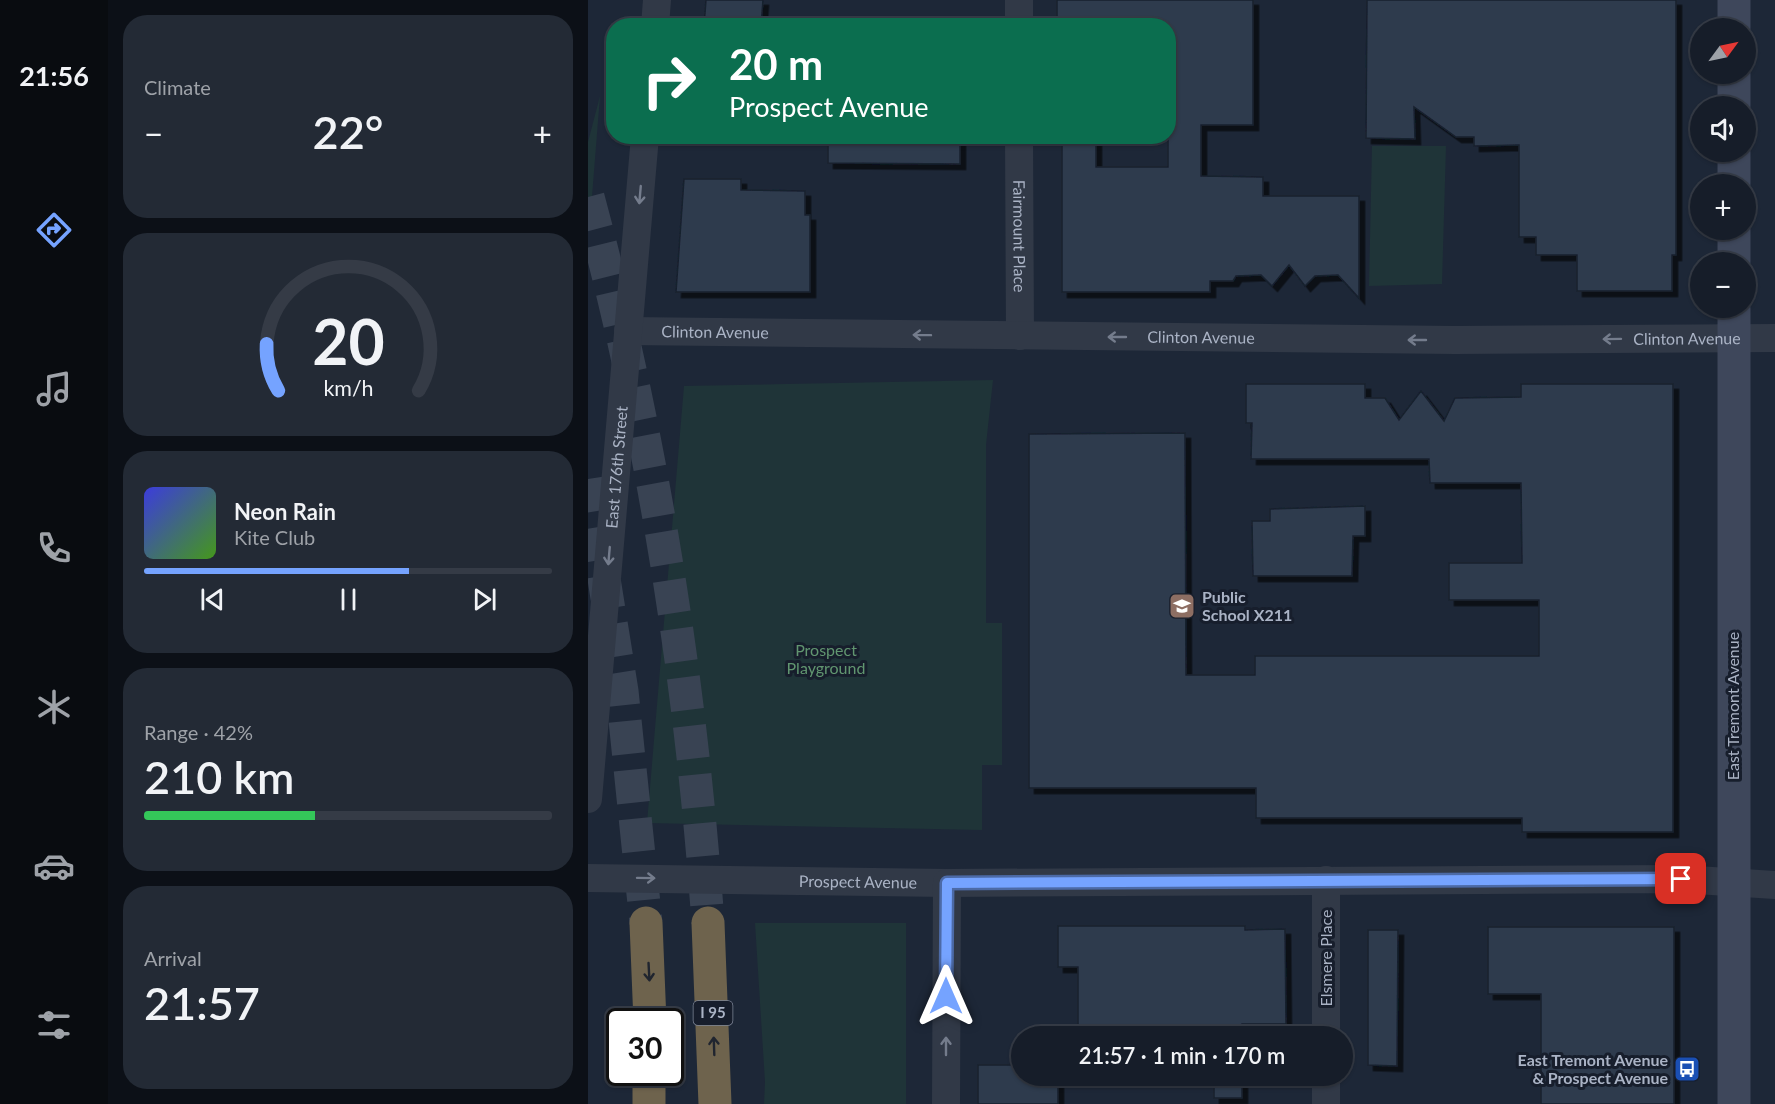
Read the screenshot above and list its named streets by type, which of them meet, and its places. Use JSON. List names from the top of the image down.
{
  "streets": {
    "highway": ["I 95"],
    "main road": ["East Tremont Avenue"],
    "street": [
      "Fairmount Place",
      "Clinton Avenue",
      "East 176th Street",
      "Prospect Avenue",
      "Elsmere Place"
    ]
  },
  "crossings": [
    ["Fairmount Place", "Clinton Avenue"],
    ["Clinton Avenue", "East 176th Street"],
    ["Clinton Avenue", "East Tremont Avenue"],
    ["East Tremont Avenue", "Prospect Avenue"],
    ["Prospect Avenue", "Elsmere Place"]
  ],
  "one_way": ["Clinton Avenue", "East 176th Street"],
  "parks": ["Prospect Playground"],
  "places": {
    "school or university": ["Public School X211"],
    "bus stop": ["East Tremont Avenue & Prospect Avenue"]
  },
  "north": "top right",
  "page": {
    "tabs": "21:56",
    "tile": [
      "Climate",
      ["Range · 42%", "210 km"],
      ["Arrival", "21:57"]
    ],
    "map_buttons": ["+", "−"],
    "turn": ["20 m", "Prospect Avenue"],
    "heat": ["−", "22°", "+"],
    "song": ["Neon Rain", "Kite Club"],
    "limit": "30",
    "trip": "21:57 · 1 min · 170 m",
    "gauge": ["20", "km/h"]
  }
}
